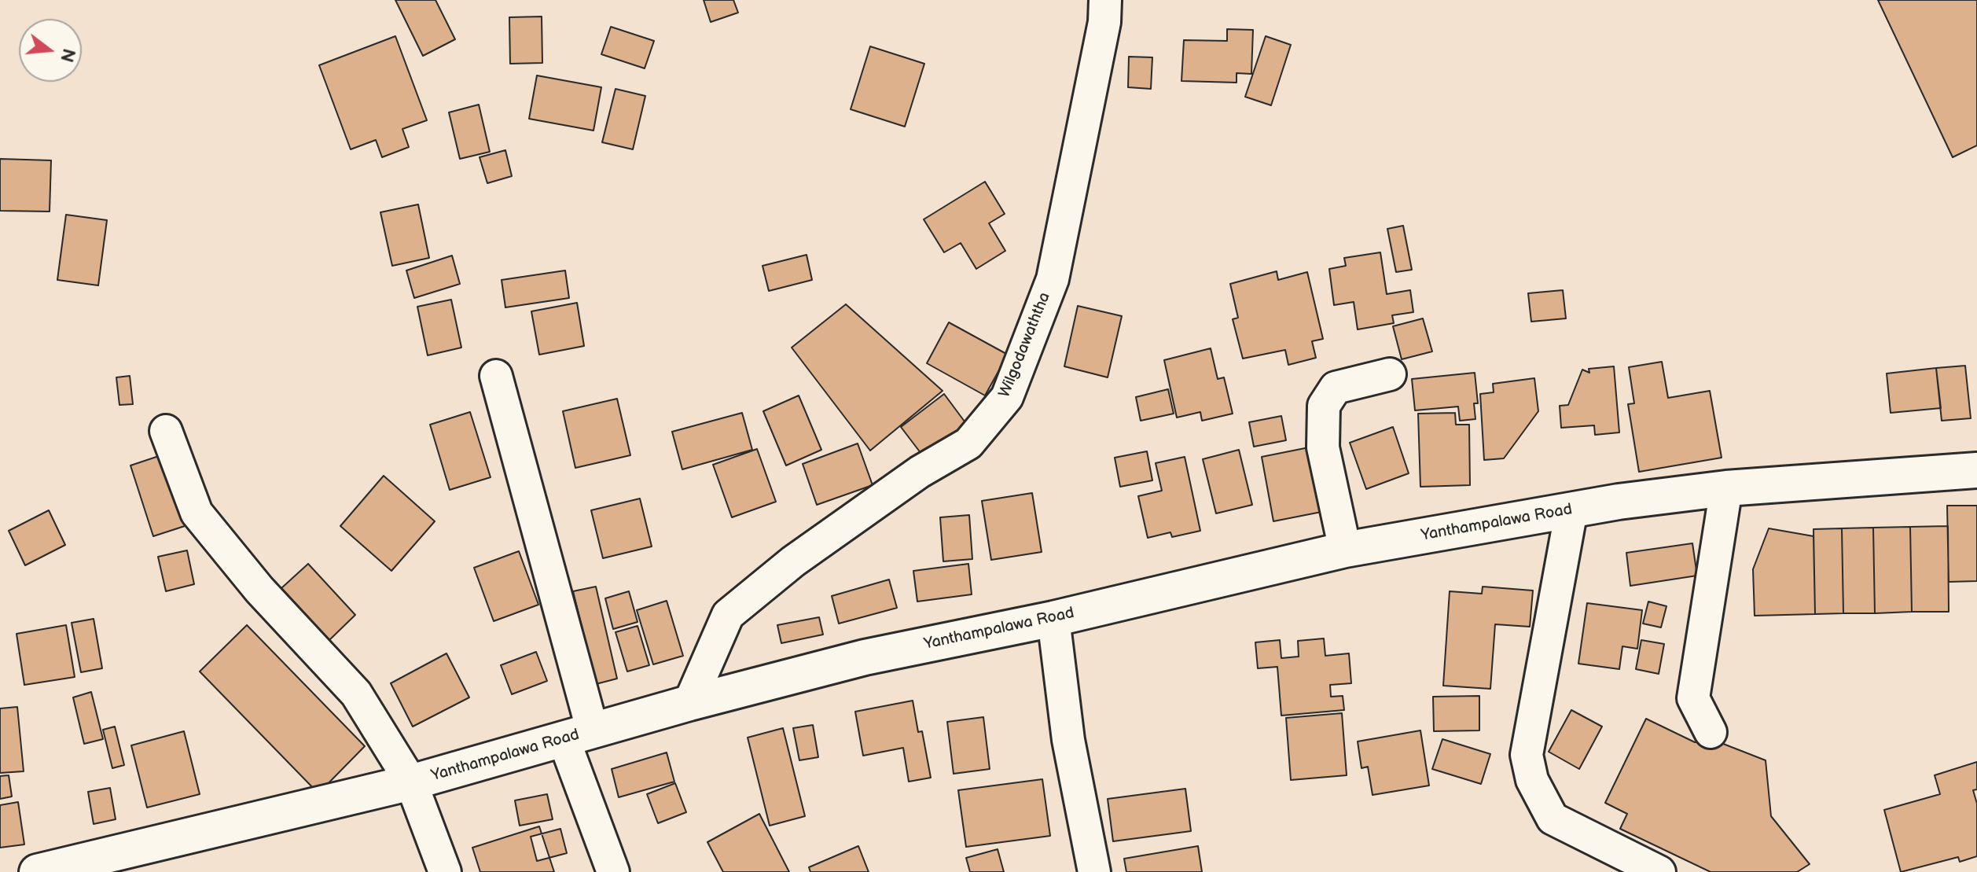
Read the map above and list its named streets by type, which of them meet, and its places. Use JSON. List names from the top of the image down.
{
  "streets": {
    "main road": ["Yanthampalawa Road"],
    "street": ["Wilgodawaththa"]
  },
  "crossings": [
    ["Wilgodawaththa", "Yanthampalawa Road"]
  ],
  "north": "right"
}
